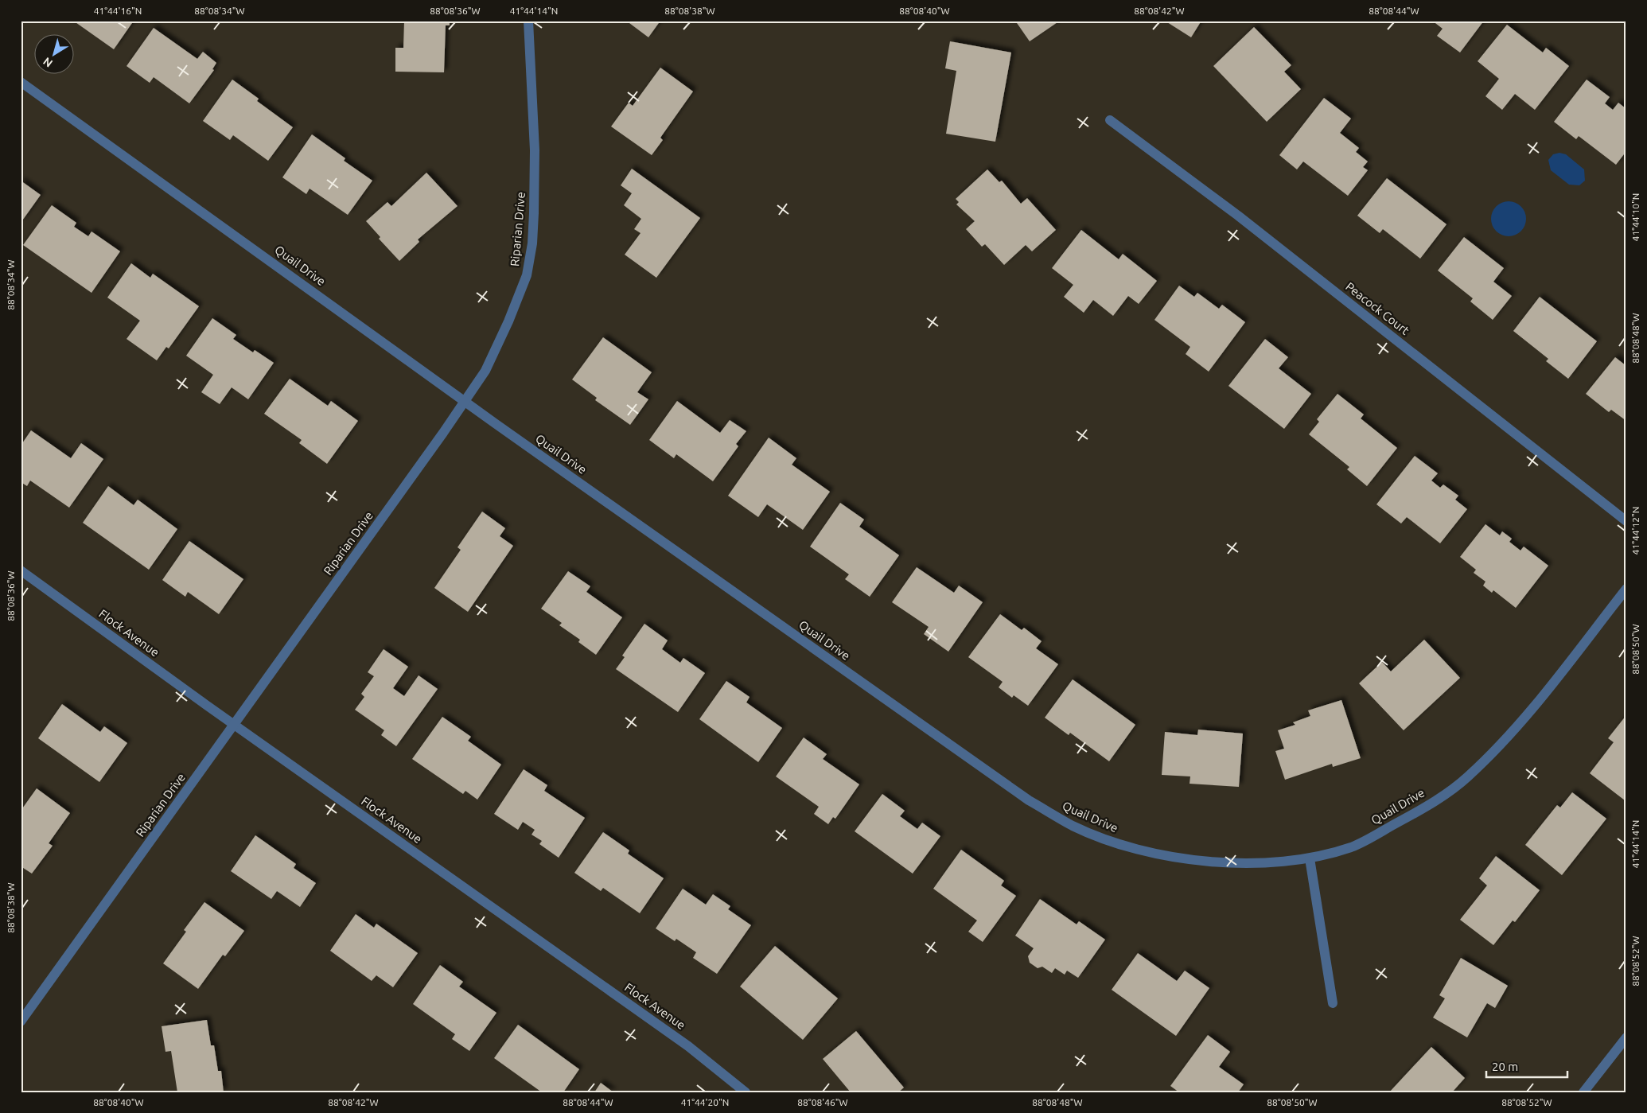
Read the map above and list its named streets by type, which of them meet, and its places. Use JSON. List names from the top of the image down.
{
  "streets": {
    "street": [
      "Riparian Drive",
      "Quail Drive",
      "Peacock Court",
      "Flock Avenue"
    ]
  },
  "crossings": [
    ["Riparian Drive", "Quail Drive"],
    ["Riparian Drive", "Flock Avenue"]
  ],
  "scale_bar": "20 m",
  "north": "bottom left",
  "coordinates": [
    "41°44'16\"N",
    "88°08'34\"W",
    "88°08'36\"W",
    "41°44'14\"N",
    "88°08'38\"W",
    "88°08'40\"W",
    "88°08'42\"W",
    "88°08'44\"W",
    "41°44'10\"N",
    "88°08'48\"W",
    "41°44'12\"N",
    "88°08'50\"W",
    "88°08'52\"W",
    "41°44'20\"N",
    "88°08'46\"W"
  ]
}
